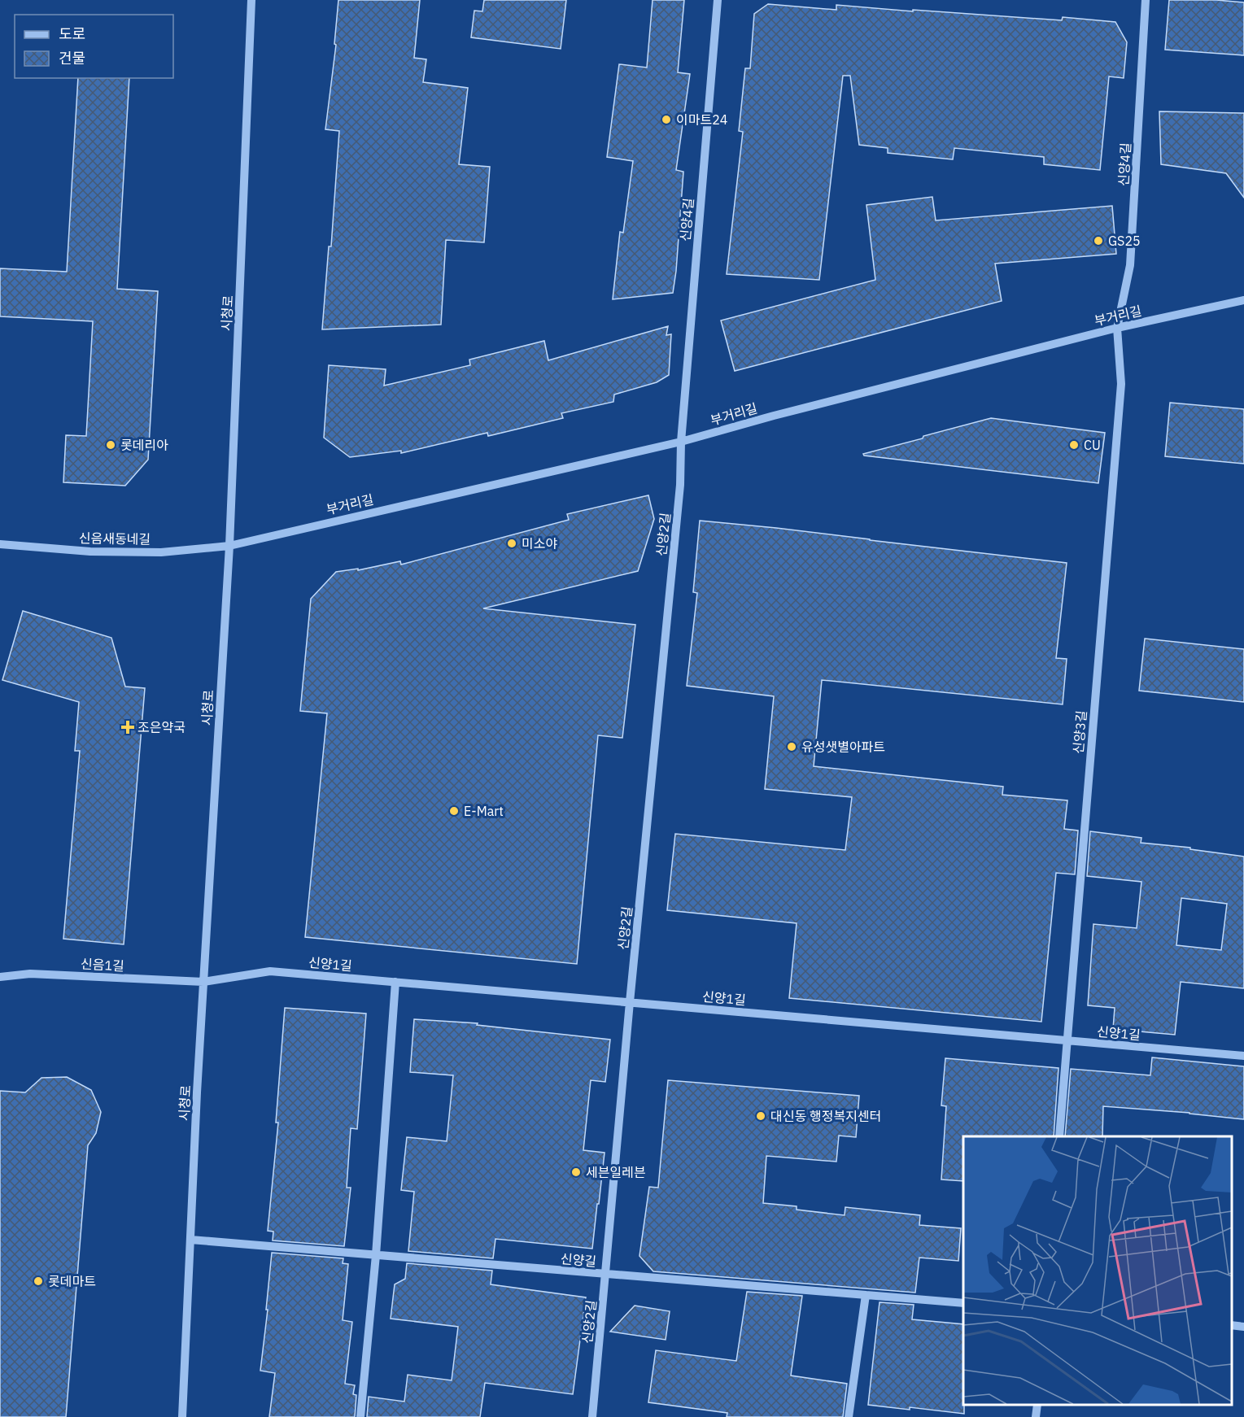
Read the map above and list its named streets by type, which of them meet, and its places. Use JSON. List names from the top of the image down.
{
  "streets": {
    "street": [
      "신양4길",
      "시청로",
      "부거리길",
      "신양2길",
      "신음새동네길",
      "신양3길",
      "신양1길",
      "신음1길",
      "신양길"
    ]
  },
  "crossings": [
    ["신양4길", "부거리길"],
    ["신양4길", "신양2길"],
    ["신양4길", "신양3길"],
    ["시청로", "부거리길"],
    ["시청로", "신음새동네길"],
    ["시청로", "신양1길"],
    ["시청로", "신음1길"],
    ["시청로", "신양길"],
    ["부거리길", "신양2길"],
    ["부거리길", "신음새동네길"],
    ["부거리길", "신양3길"],
    ["신양2길", "신양1길"],
    ["신양2길", "신양길"],
    ["신양3길", "신양1길"],
    ["신양1길", "신음1길"]
  ],
  "places": {
    "other": [
      "이마트24",
      "GS25",
      "롯데리아",
      "CU",
      "미소야",
      "유성샛별아파트",
      "E-Mart",
      "대신동 행정복지센터",
      "세븐일레븐",
      "롯데마트"
    ],
    "health": ["조은약국"]
  },
  "legend": ["도로", "건물"]
}
